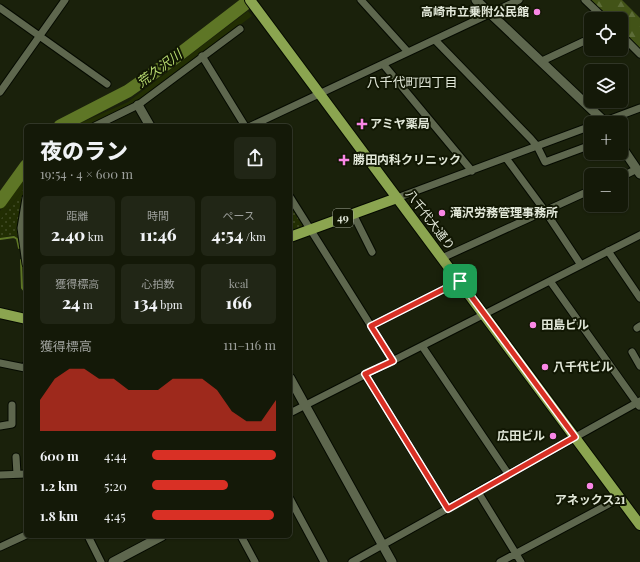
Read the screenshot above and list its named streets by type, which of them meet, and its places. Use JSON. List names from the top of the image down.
{
  "streets": {
    "main road": ["49", "八千代大通り"]
  },
  "crossings": [
    ["49", "八千代大通り"]
  ],
  "districts": ["八千代町四丁目"],
  "water": ["荒久沢川"],
  "places": {
    "other": [
      "高崎市立乗附公民館",
      "滝沢労務管理事務所",
      "田島ビル",
      "八千代ビル",
      "広田ビル",
      "アネックス21"
    ],
    "health": ["アミヤ薬局", "勝田内科クリニック"]
  },
  "page": {
    "map_buttons": ["+", "−"],
    "heading": ["夜のラン", "19:54 · 4 × 600 m"],
    "stats": [
      ["距離", "2.40 km"],
      ["時間", "11:46"],
      ["ペース", "4:54 /km"],
      ["獲得標高", "24 m"],
      ["心拍数", "134 bpm"],
      ["kcal", "166"]
    ],
    "chart": ["獲得標高", "111–116 m"],
    "list": [
      {
        "name": "600 m",
        "note": "4:44"
      },
      {
        "name": "1.2 km",
        "note": "5:20"
      },
      {
        "name": "1.8 km",
        "note": "4:45"
      }
    ]
  }
}
